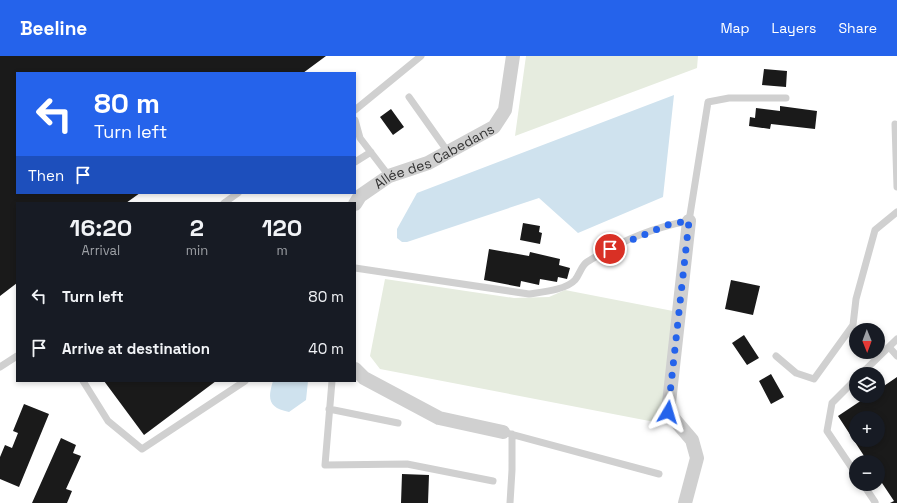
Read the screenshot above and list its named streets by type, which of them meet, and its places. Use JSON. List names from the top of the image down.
{
  "streets": {
    "street": ["Allée des Cabedans"]
  },
  "north": "bottom",
  "page": {
    "header": "Beeline",
    "nav": ["Map", "Layers", "Share"],
    "turn": ["80 m", "Turn left"],
    "then": "Then",
    "eta": [
      "16:20",
      "Arrival",
      "2",
      "min",
      "120",
      "m"
    ],
    "list": [
      {
        "name": "Turn left",
        "value": "80 m"
      },
      {
        "name": "Arrive at destination",
        "value": "40 m"
      }
    ],
    "map_buttons": ["+", "−"]
  }
}
